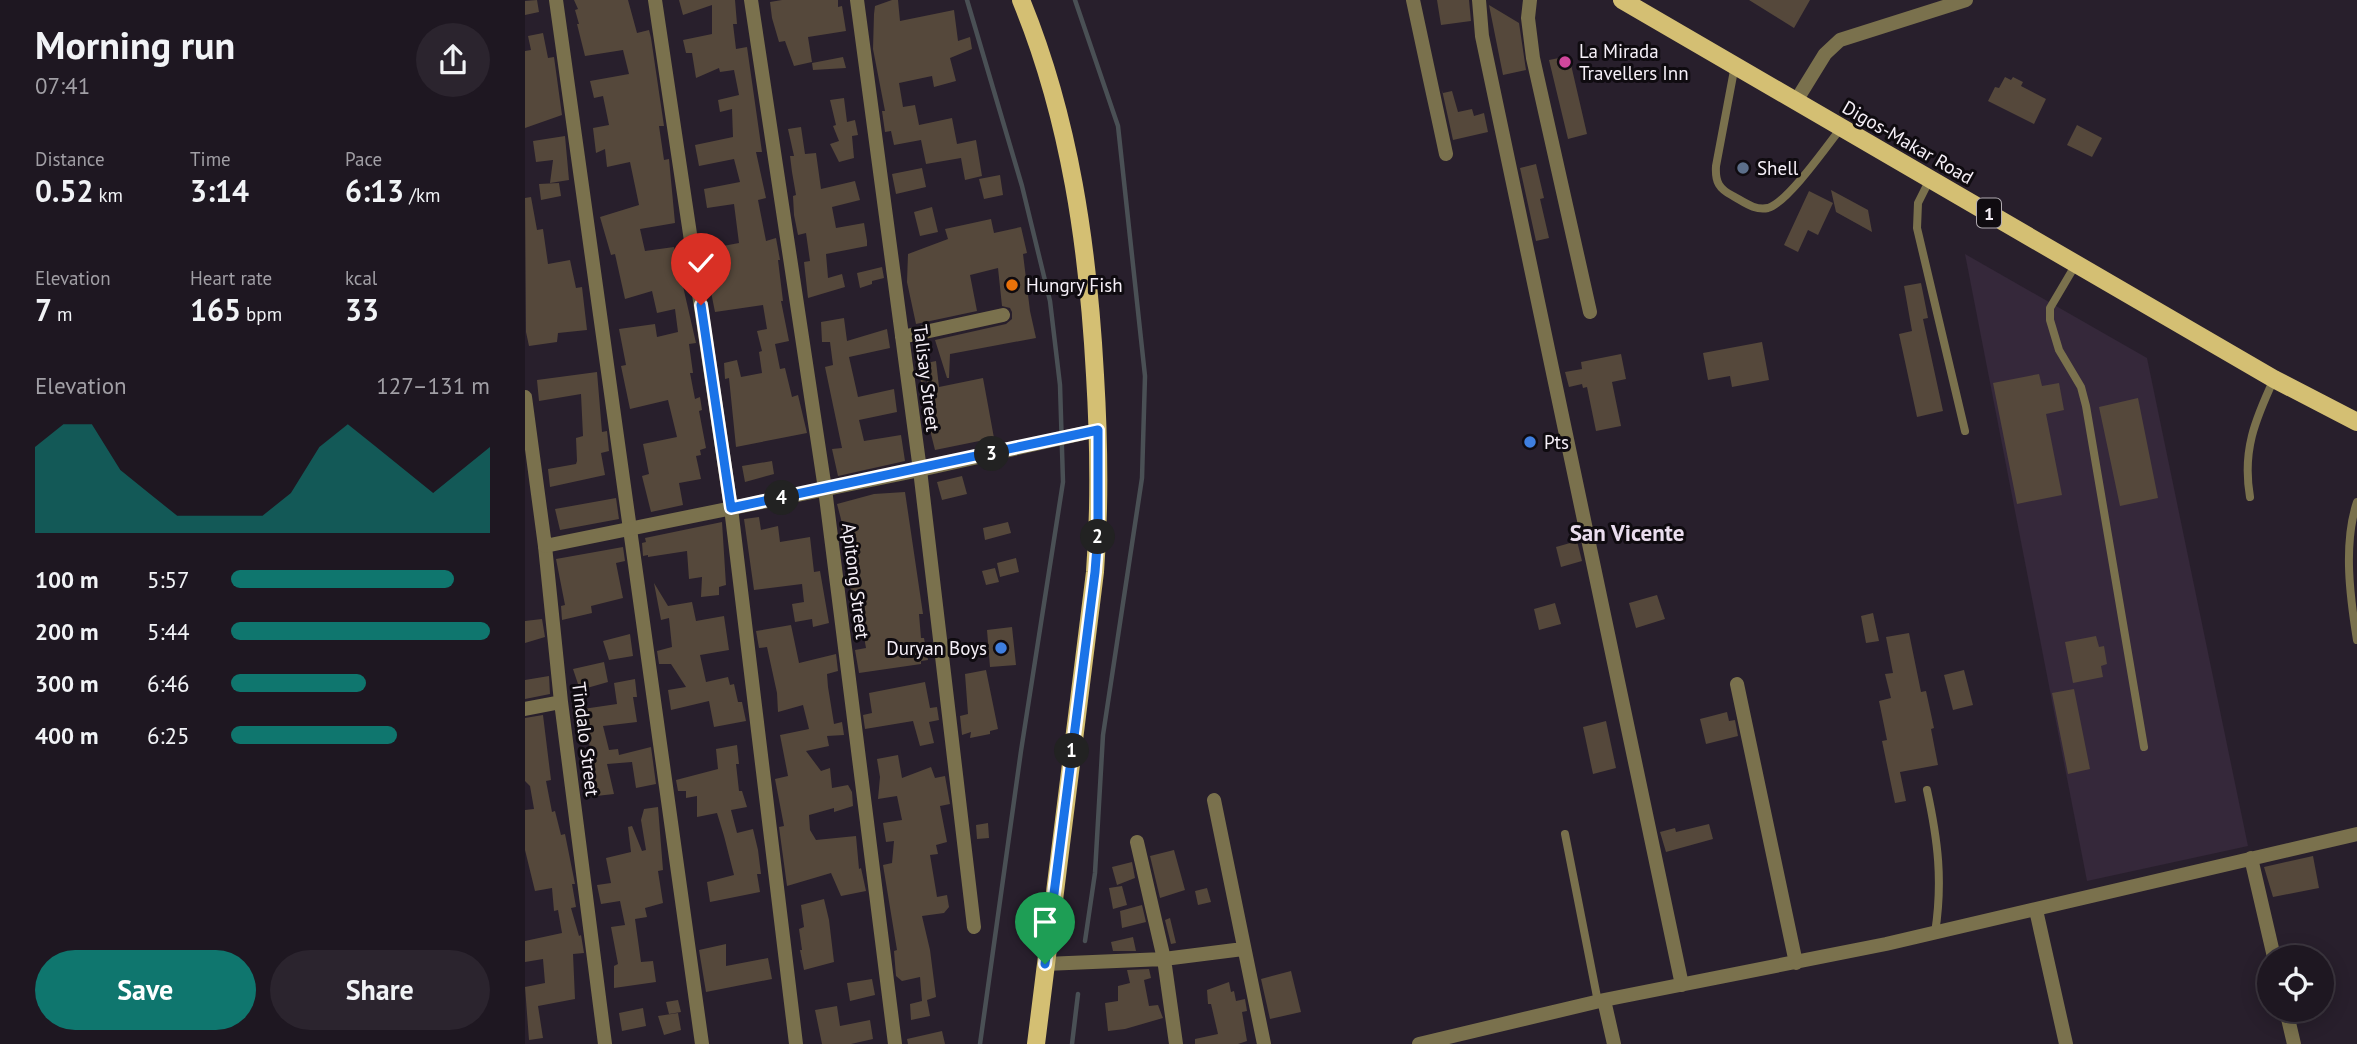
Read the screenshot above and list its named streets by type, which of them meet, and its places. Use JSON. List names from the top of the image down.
{
  "streets": {
    "main road": ["Digos-Makar Road", "1"],
    "street": ["Talisay Street", "Apitong Street", "Tindalo Street"]
  },
  "districts": ["San Vicente"],
  "places": [
    "La Mirada Travellers Inn",
    "Shell",
    "Hungry Fish",
    "Pts",
    "Duryan Boys"
  ],
  "page": {
    "heading": ["Morning run", "07:41"],
    "stats": [
      ["Distance", "0.52 km"],
      ["Time", "3:14"],
      ["Pace", "6:13 /km"],
      ["Elevation", "7 m"],
      ["Heart rate", "165 bpm"],
      ["kcal", "33"]
    ],
    "chart": ["Elevation", "127–131 m"],
    "pins": [
      "3",
      "4",
      "2",
      "1"
    ],
    "list": [
      {
        "name": "100 m",
        "note": "5:57"
      },
      {
        "name": "200 m",
        "note": "5:44"
      },
      {
        "name": "300 m",
        "note": "6:46"
      },
      {
        "name": "400 m",
        "note": "6:25"
      }
    ],
    "buttons": ["Save", "Share"]
  }
}
